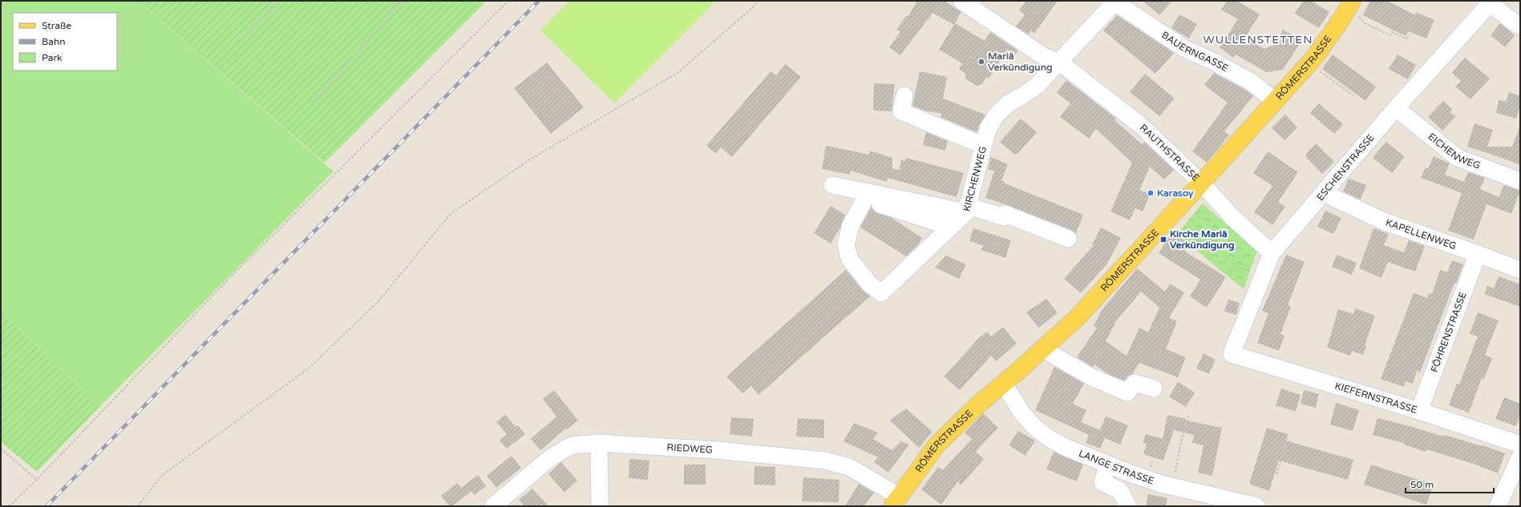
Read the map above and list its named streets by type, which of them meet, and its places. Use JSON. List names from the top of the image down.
{
  "streets": {
    "main road": ["RÖMERSTRASSE"],
    "street": [
      "BAUERNGASSE",
      "EICHENWEG",
      "RAUTHSTRASSE",
      "ESCHENSTRASSE",
      "KIRCHENWEG",
      "KAPELLENWEG",
      "FÖHRENSTRASSE",
      "KIEFERNSTRASSE",
      "RIEDWEG",
      "LANGE STRASSE"
    ]
  },
  "crossings": [
    ["BAUERNGASSE", "RÖMERSTRASSE"],
    ["BAUERNGASSE", "KIRCHENWEG"],
    ["RÖMERSTRASSE", "RAUTHSTRASSE"],
    ["RÖMERSTRASSE", "RIEDWEG"],
    ["RÖMERSTRASSE", "LANGE STRASSE"],
    ["EICHENWEG", "ESCHENSTRASSE"],
    ["RAUTHSTRASSE", "ESCHENSTRASSE"],
    ["RAUTHSTRASSE", "KIRCHENWEG"],
    ["ESCHENSTRASSE", "KAPELLENWEG"],
    ["ESCHENSTRASSE", "KIEFERNSTRASSE"],
    ["KAPELLENWEG", "FÖHRENSTRASSE"],
    ["FÖHRENSTRASSE", "KIEFERNSTRASSE"]
  ],
  "districts": ["WULLENSTETTEN"],
  "places": {
    "other": ["Mariä Verkündigung", "Karasoy"],
    "transit": ["Kirche Mariä Verkündigung"]
  },
  "legend": ["Straße", "Bahn", "Park"],
  "scale_bar": "50 m"
}
